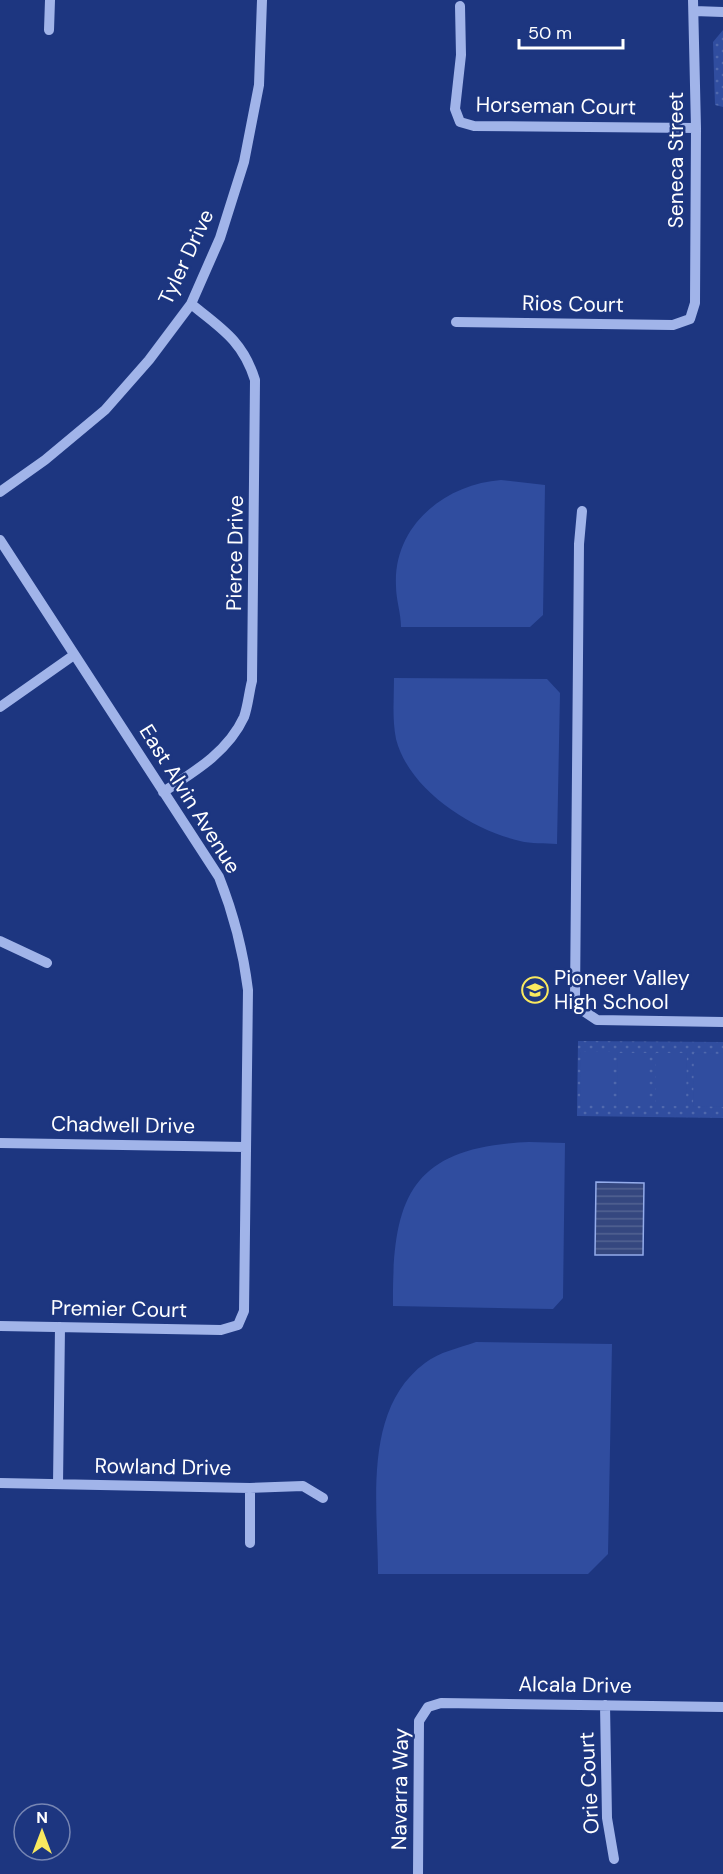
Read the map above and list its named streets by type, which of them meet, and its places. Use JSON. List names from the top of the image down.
{
  "streets": {
    "street": [
      "Horseman Court",
      "Seneca Street",
      "Tyler Drive",
      "Rios Court",
      "Pierce Drive",
      "East Alvin Avenue",
      "Chadwell Drive",
      "Premier Court",
      "Rowland Drive",
      "Alcala Drive",
      "Orie Court",
      "Navarra Way"
    ]
  },
  "crossings": [
    ["Horseman Court", "Seneca Street"],
    ["Seneca Street", "Rios Court"],
    ["Tyler Drive", "Pierce Drive"],
    ["Pierce Drive", "East Alvin Avenue"],
    ["East Alvin Avenue", "Chadwell Drive"],
    ["East Alvin Avenue", "Premier Court"],
    ["Alcala Drive", "Orie Court"],
    ["Alcala Drive", "Navarra Way"]
  ],
  "places": {
    "school or university": ["Pioneer Valley High School"]
  },
  "scale_bar": "50 m",
  "north": "top"
}
